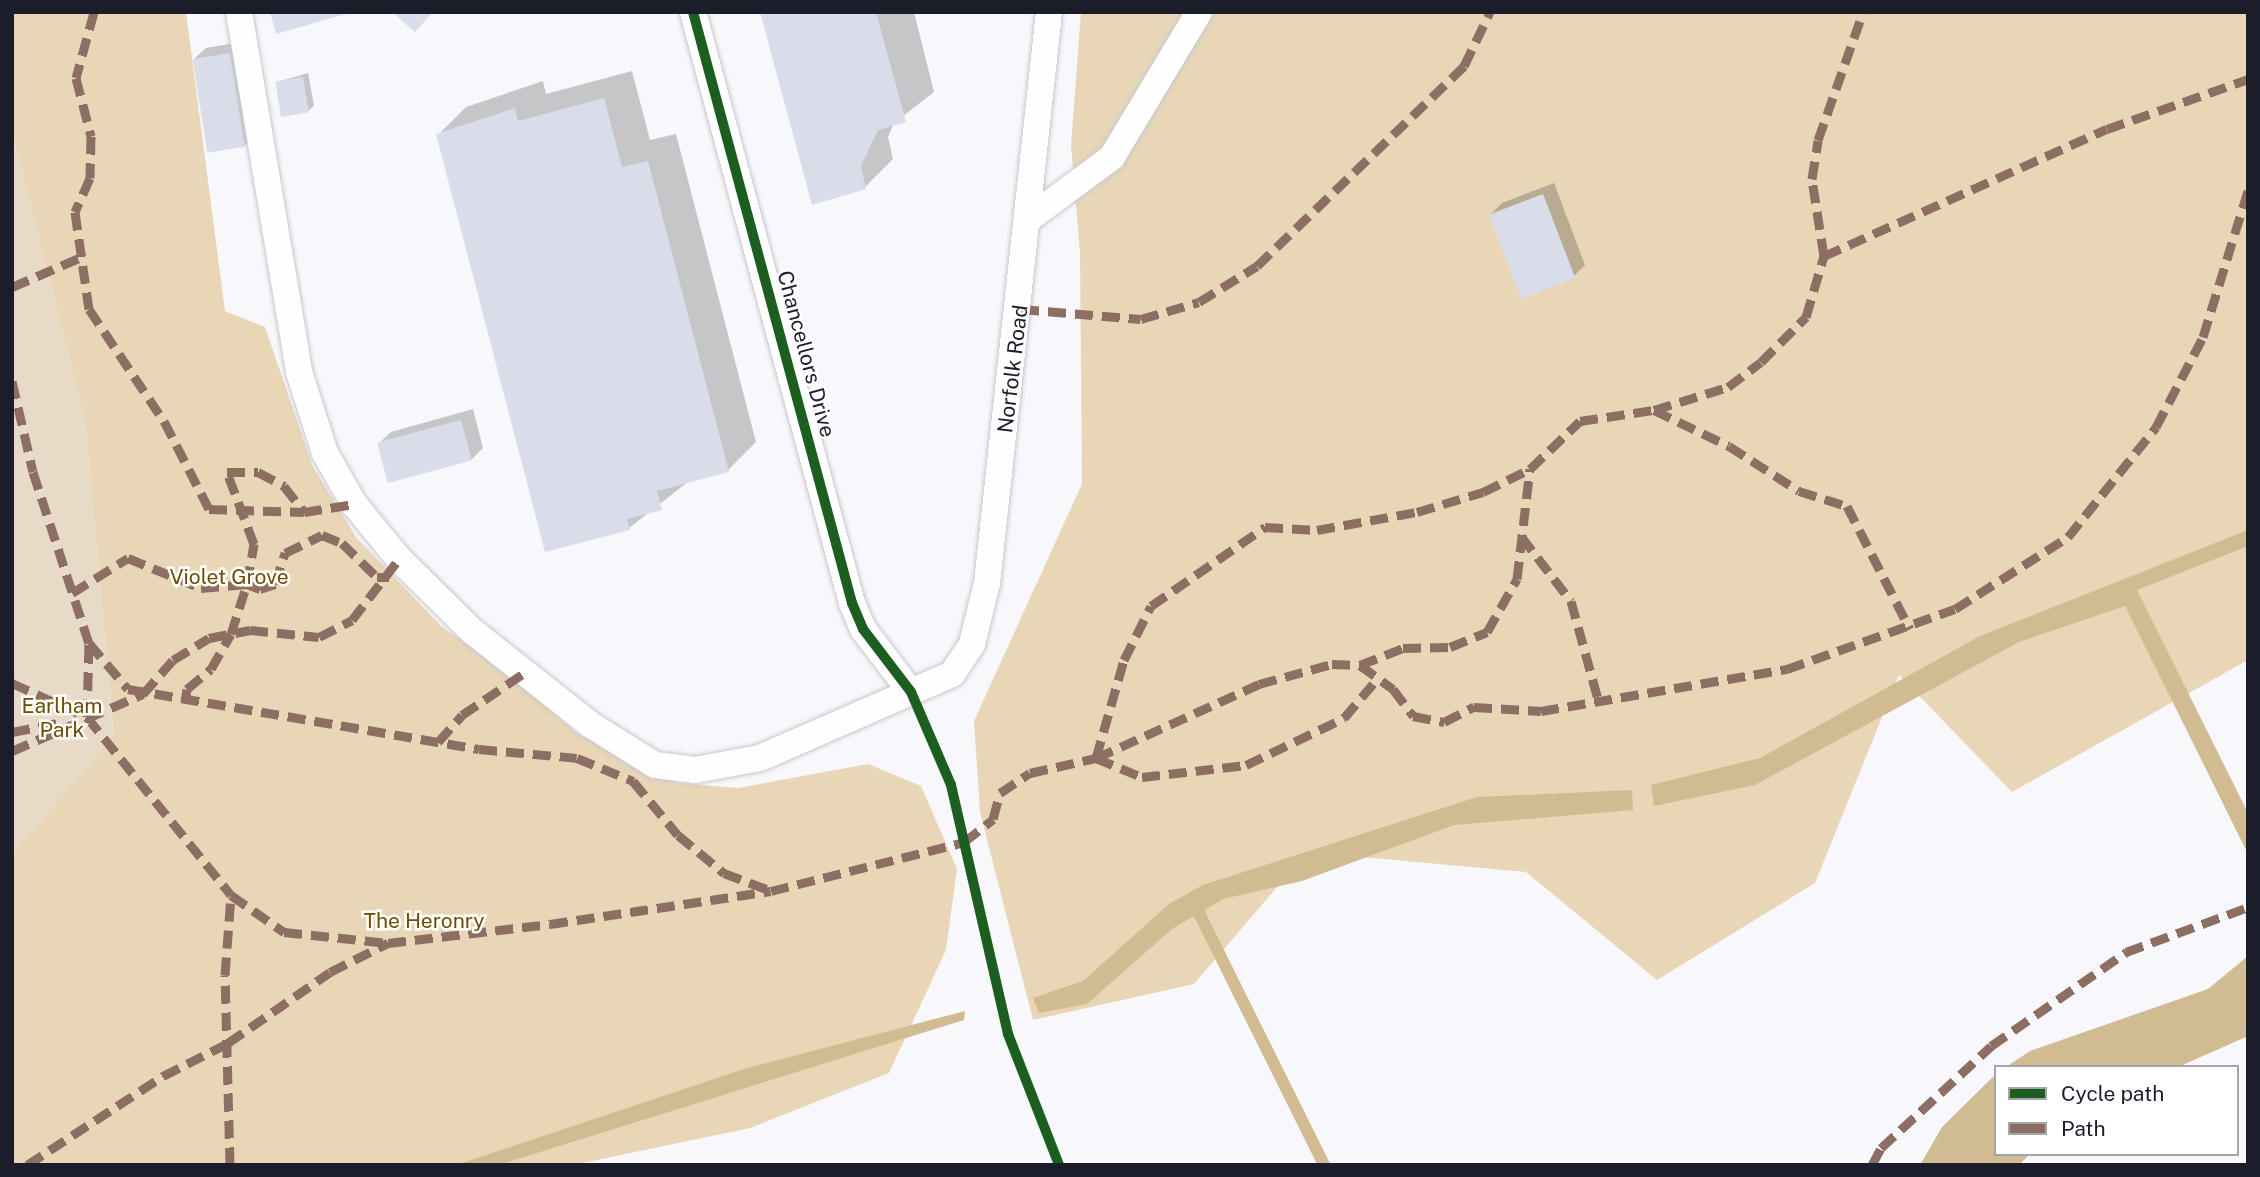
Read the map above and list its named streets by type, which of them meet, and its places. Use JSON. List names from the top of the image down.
{
  "streets": {
    "lane": ["Chancellors Drive", "Norfolk Road"]
  },
  "crossings": [
    ["Chancellors Drive", "Norfolk Road"]
  ],
  "parks": ["Violet Grove", "Earlham Park", "The Heronry"],
  "legend": ["Cycle path", "Path"]
}
